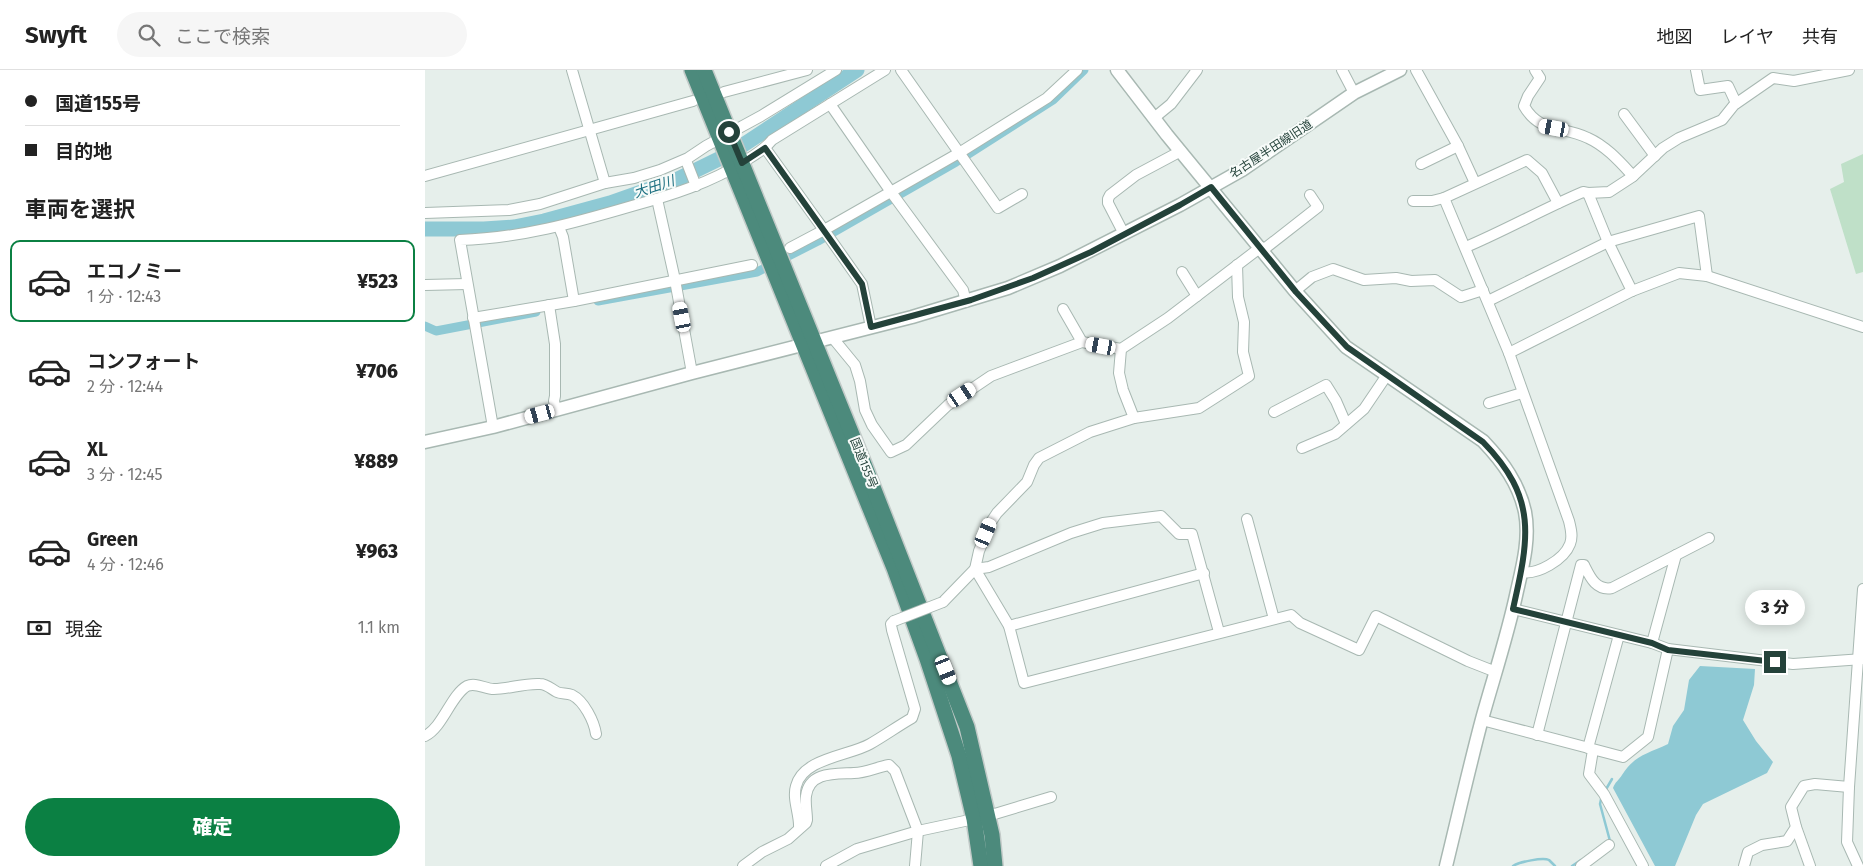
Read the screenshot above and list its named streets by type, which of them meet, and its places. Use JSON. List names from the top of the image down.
{
  "streets": {
    "highway": ["国道155号"],
    "street": ["名古屋半田線旧道"]
  },
  "crossings": [
    ["名古屋半田線旧道", "国道155号"]
  ],
  "water": ["大田川"],
  "page": {
    "header": "Swyft",
    "search": "ここで検索",
    "nav": ["地図", "レイヤ", "共有"],
    "banner": ["国道155号", "目的地"],
    "heading": "車両を選択",
    "list": [
      {
        "name": "エコノミー",
        "note": "1 分 · 12:43",
        "value": "¥523"
      },
      {
        "name": "コンフォート",
        "note": "2 分 · 12:44",
        "value": "¥706"
      },
      {
        "name": "XL",
        "note": "3 分 · 12:45",
        "value": "¥889"
      },
      {
        "name": "Green",
        "note": "4 分 · 12:46",
        "value": "¥963"
      }
    ],
    "bubble": "3 分",
    "pay": ["現金", "1.1 km"],
    "buttons": "確定"
  }
}
